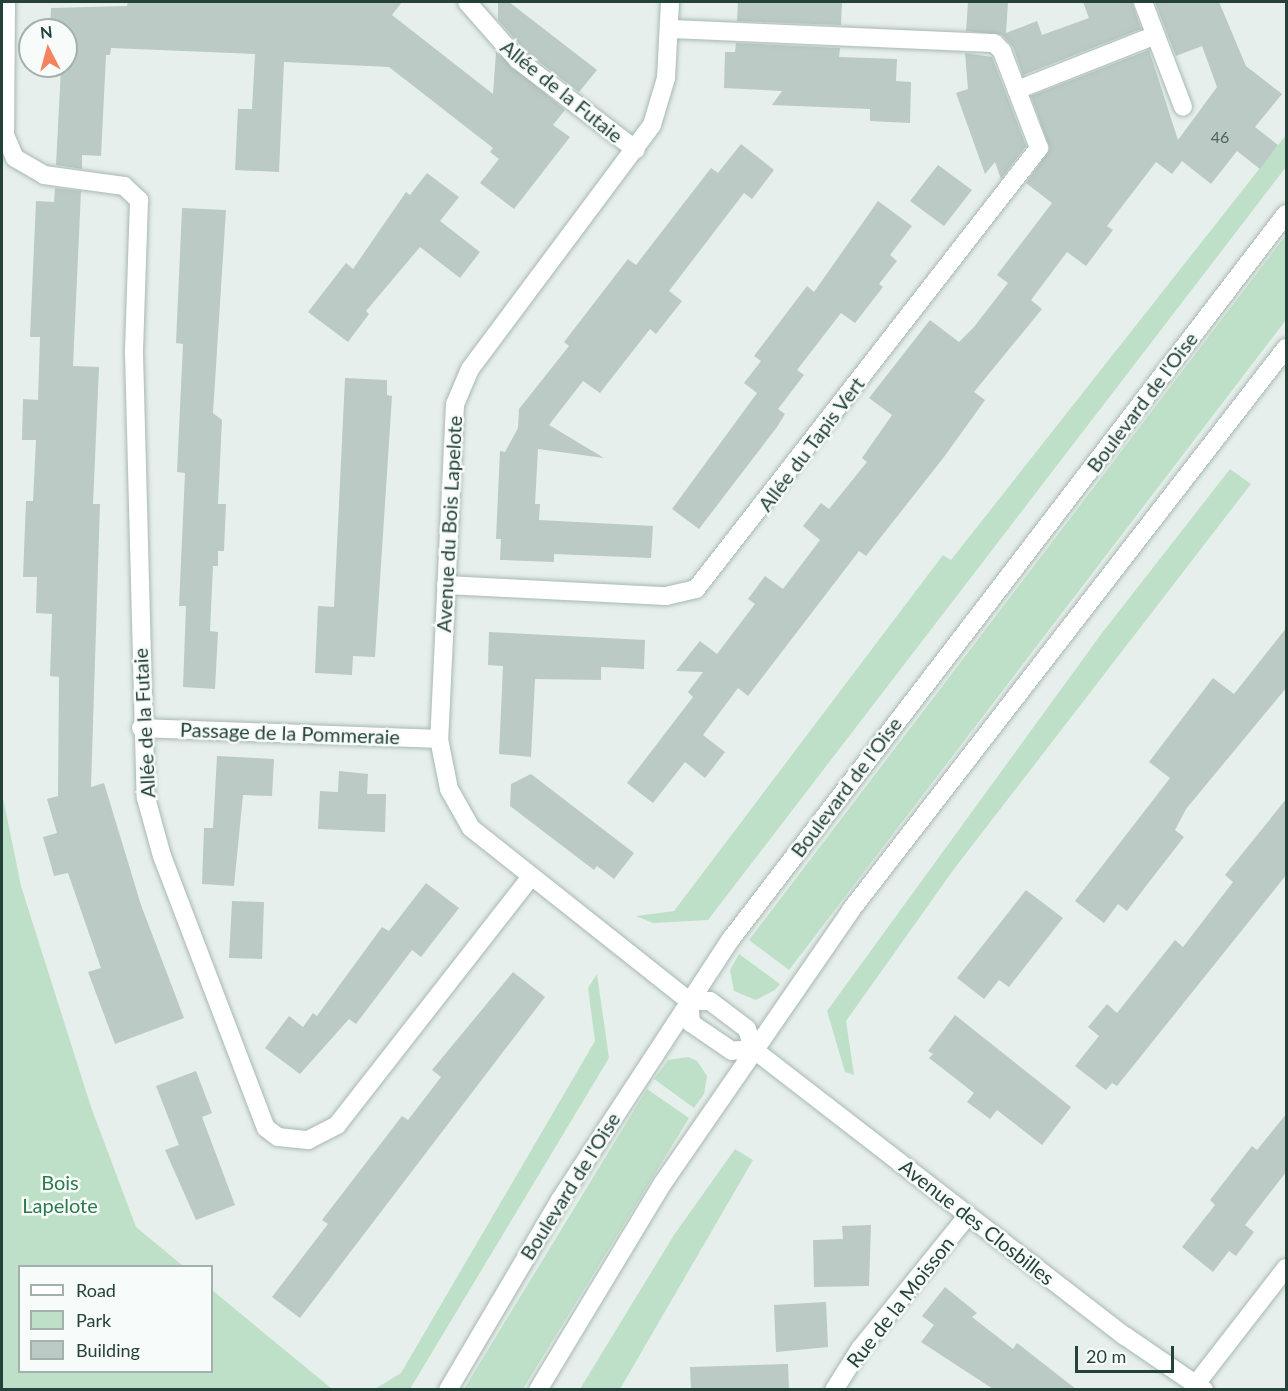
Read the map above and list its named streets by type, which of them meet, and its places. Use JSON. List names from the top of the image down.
{
  "streets": {
    "street": [
      "Allée de la Futaie",
      "Boulevard de l'Oise",
      "Allée du Tapis Vert",
      "Avenue du Bois Lapelote",
      "Passage de la Pommeraie",
      "Avenue des Closbilles",
      "Rue de la Moisson"
    ]
  },
  "crossings": [
    ["Allée de la Futaie", "Avenue du Bois Lapelote"],
    ["Allée de la Futaie", "Passage de la Pommeraie"],
    ["Boulevard de l'Oise", "Avenue du Bois Lapelote"],
    ["Allée du Tapis Vert", "Avenue du Bois Lapelote"],
    ["Avenue du Bois Lapelote", "Passage de la Pommeraie"],
    ["Avenue des Closbilles", "Rue de la Moisson"]
  ],
  "parks": ["Bois Lapelote"],
  "house_numbers": ["46"],
  "legend": ["Road", "Park", "Building"],
  "scale_bar": "20 m",
  "north": "top"
}
